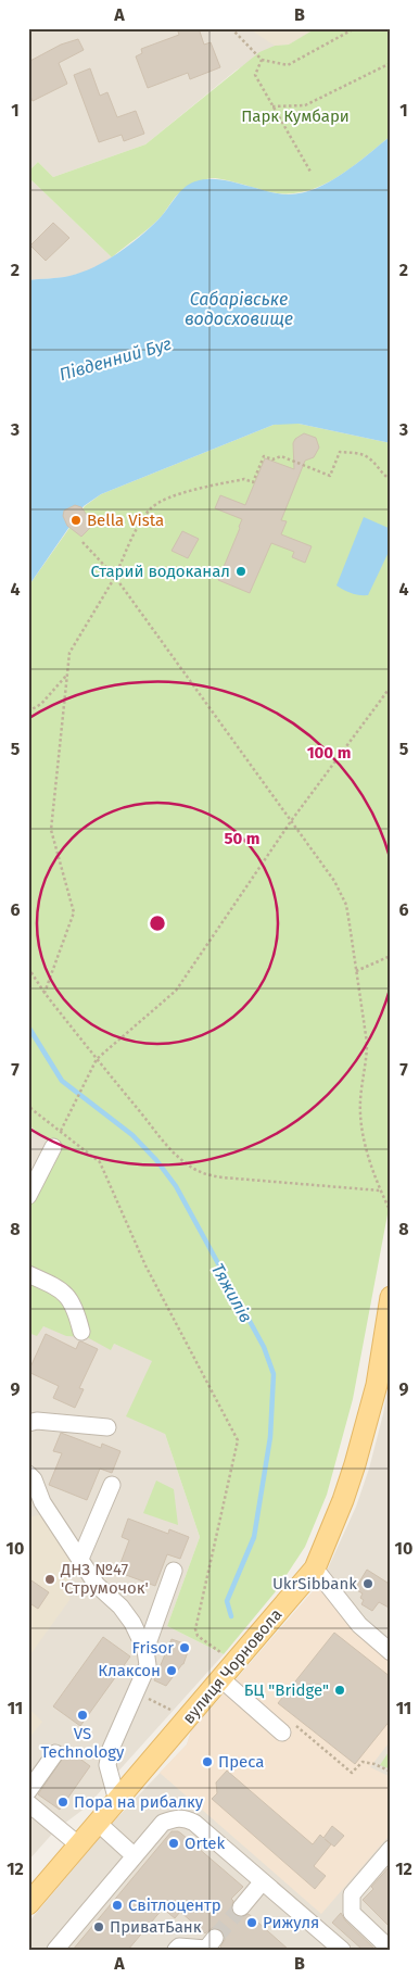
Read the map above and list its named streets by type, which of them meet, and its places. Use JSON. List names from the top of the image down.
{
  "streets": {
    "main road": ["вулиця Чорновола"]
  },
  "water": ["Сабарівське водосховище", "Південний Буг", "Тяжилів"],
  "parks": ["Парк Кумбари"],
  "places": [
    "Bella Vista",
    "Старий водоканал",
    "ДНЗ №47 'Струмочок'",
    "UkrSibbank",
    "Frisor",
    "Клаксон",
    "БЦ \"Bridge\"",
    "VS Technology",
    "Преса",
    "Пора на рибалку",
    "Ortek",
    "Світлоцентр",
    "Рижуля",
    "ПриватБанк"
  ],
  "grid": {
    "columns": ["A", "B"],
    "rows": [
      "1",
      "2",
      "3",
      "4",
      "5",
      "6",
      "7",
      "8",
      "9",
      "10",
      "11",
      "12"
    ]
  },
  "rings": ["100 m", "50 m"]
}
